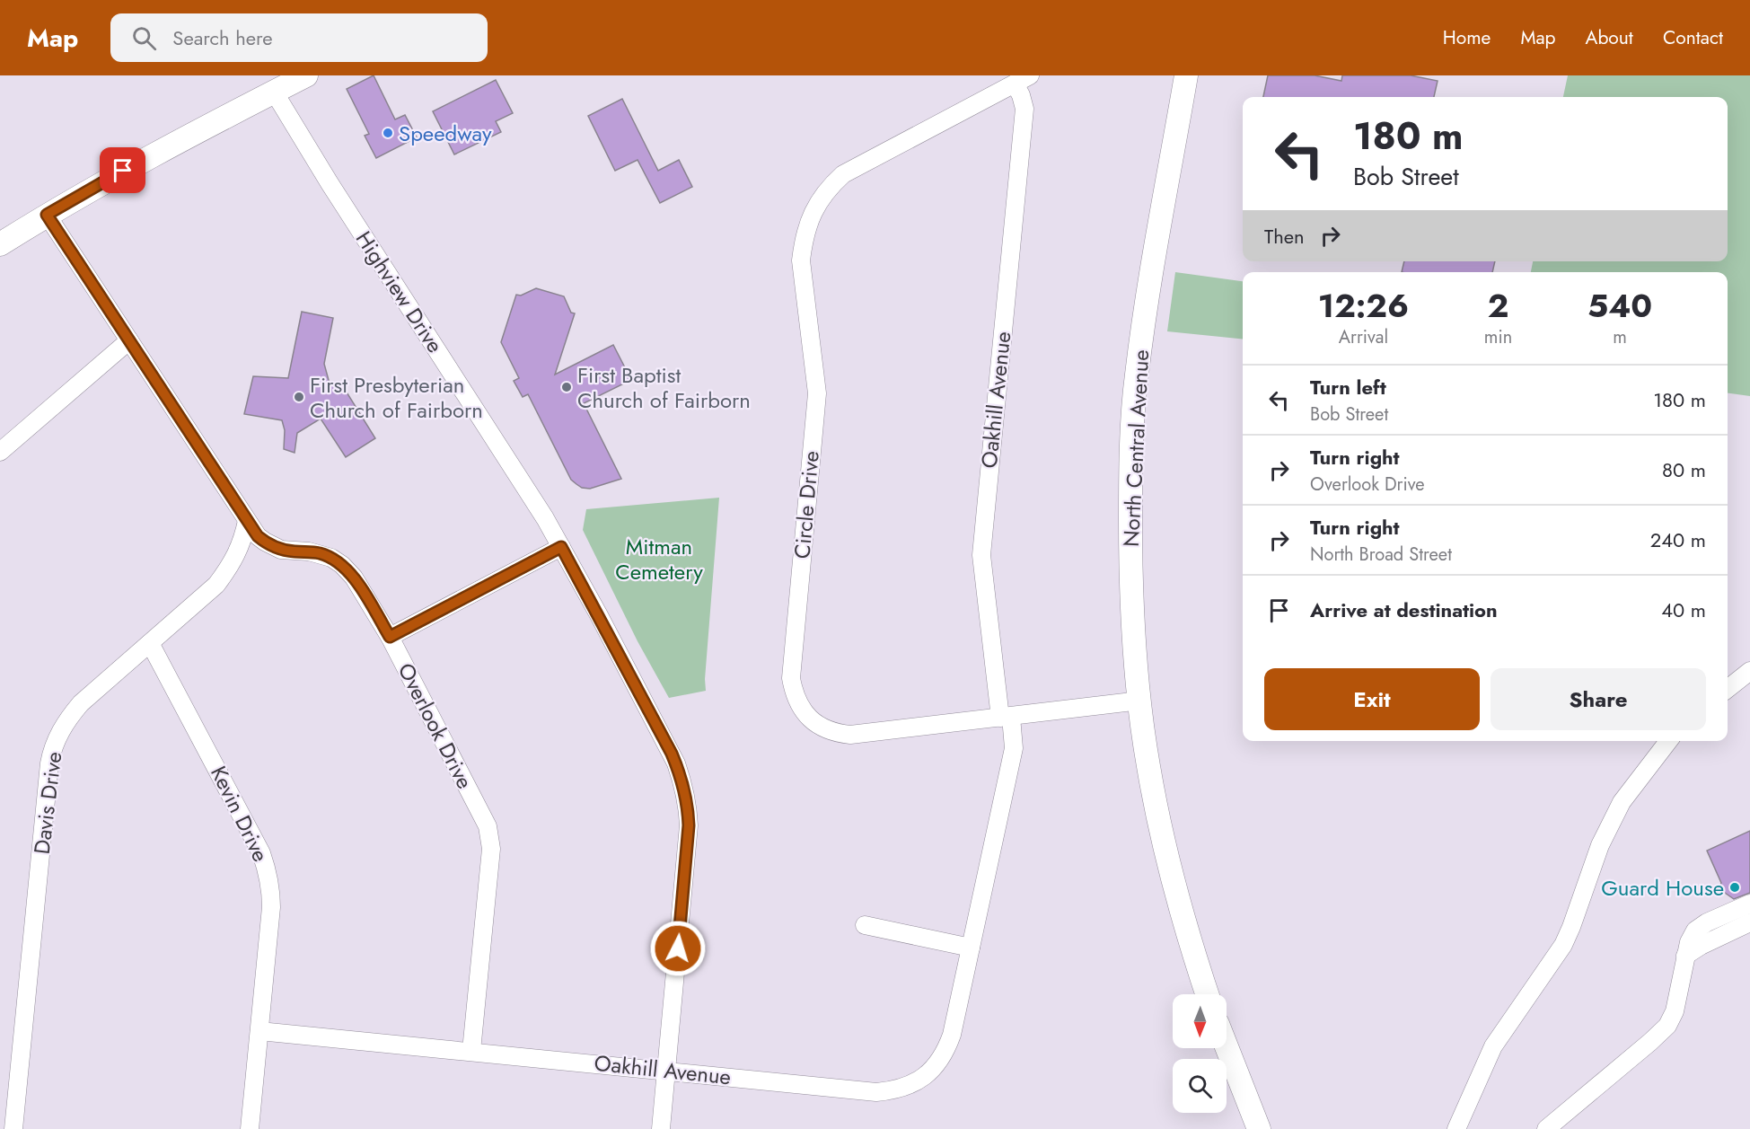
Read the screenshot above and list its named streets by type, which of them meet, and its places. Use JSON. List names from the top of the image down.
{
  "streets": {
    "main road": ["North Central Avenue"],
    "street": [
      "Highview Drive",
      "Oakhill Avenue",
      "Circle Drive",
      "Overlook Drive",
      "Davis Drive",
      "Kevin Drive"
    ]
  },
  "crossings": [
    ["Highview Drive", "Oakhill Avenue"],
    ["Oakhill Avenue", "Circle Drive"],
    ["Oakhill Avenue", "Overlook Drive"],
    ["Oakhill Avenue", "Kevin Drive"],
    ["North Central Avenue", "Circle Drive"],
    ["Overlook Drive", "Davis Drive"],
    ["Davis Drive", "Kevin Drive"]
  ],
  "parks": ["Mitman Cemetery"],
  "places": [
    "Speedway",
    "First Baptist Church of Fairborn",
    "First Presbyterian Church of Fairborn",
    "Guard House"
  ],
  "north": "bottom",
  "page": {
    "header": "Map",
    "search": "Search here",
    "nav": [
      "Home",
      "Map",
      "About",
      "Contact"
    ],
    "turn": ["180 m", "Bob Street"],
    "then": "Then",
    "eta": [
      "12:26",
      "Arrival",
      "2",
      "min",
      "540",
      "m"
    ],
    "list": [
      {
        "name": "Turn left",
        "note": "Bob Street",
        "value": "180 m"
      },
      {
        "name": "Turn right",
        "note": "Overlook Drive",
        "value": "80 m"
      },
      {
        "name": "Turn right",
        "note": "North Broad Street",
        "value": "240 m"
      },
      {
        "name": "Arrive at destination",
        "value": "40 m"
      }
    ],
    "buttons": ["Exit", "Share"]
  }
}
